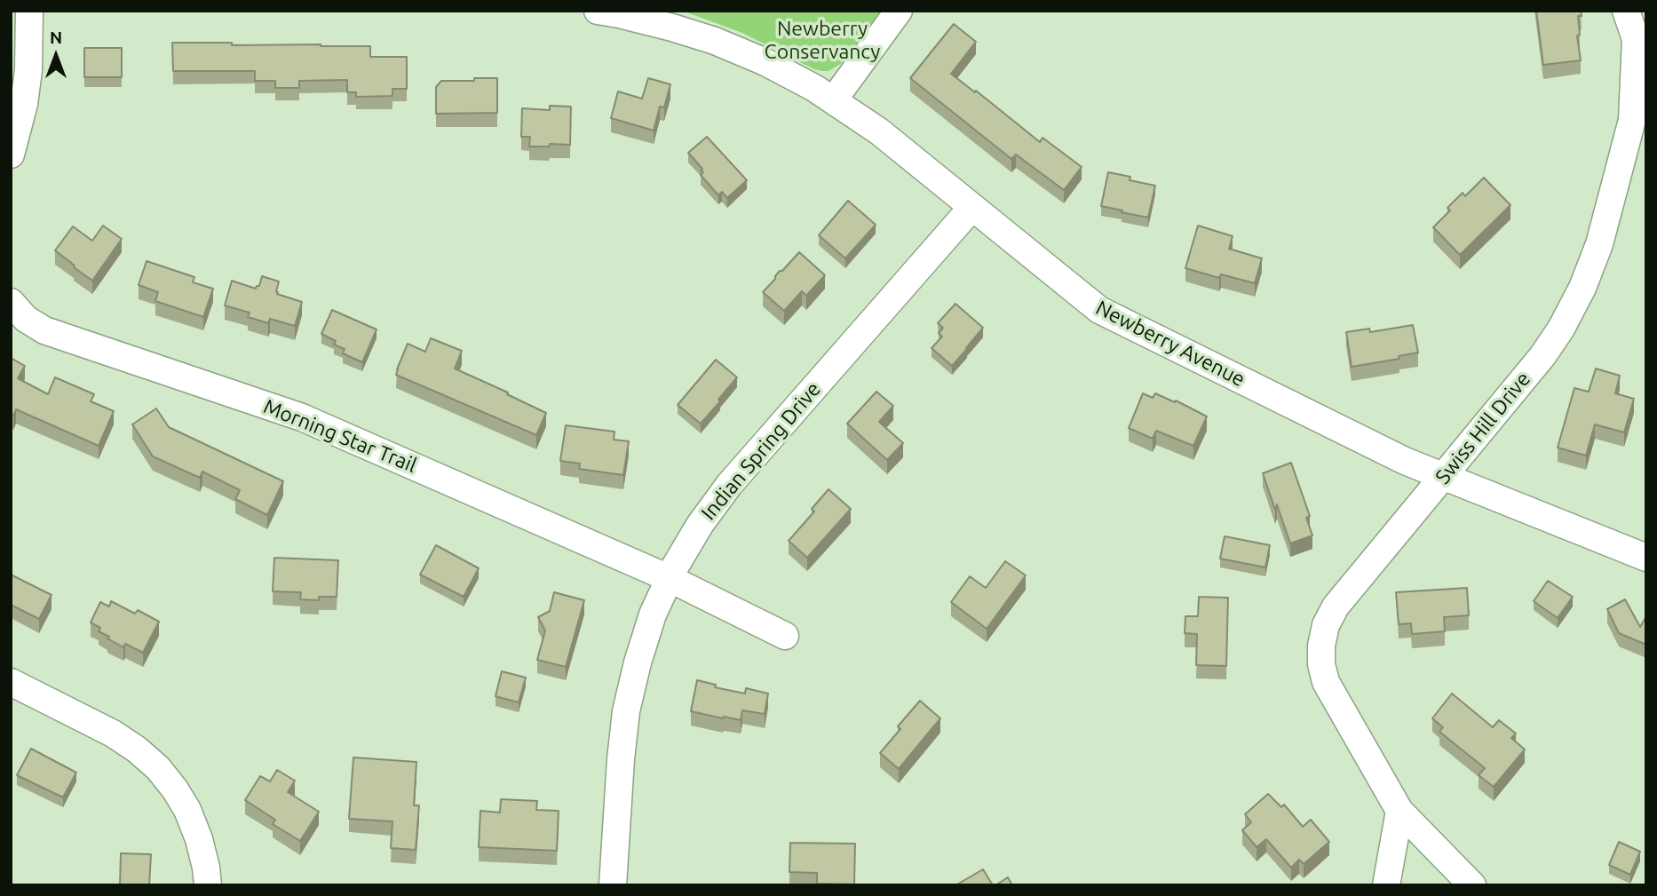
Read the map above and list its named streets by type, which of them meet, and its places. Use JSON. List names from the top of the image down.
{
  "streets": {
    "street": [
      "Newberry Avenue",
      "Swiss Hill Drive",
      "Morning Star Trail",
      "Indian Spring Drive"
    ]
  },
  "crossings": [
    ["Newberry Avenue", "Swiss Hill Drive"],
    ["Newberry Avenue", "Indian Spring Drive"],
    ["Morning Star Trail", "Indian Spring Drive"]
  ],
  "parks": ["Newberry Conservancy"],
  "north": "top"
}
